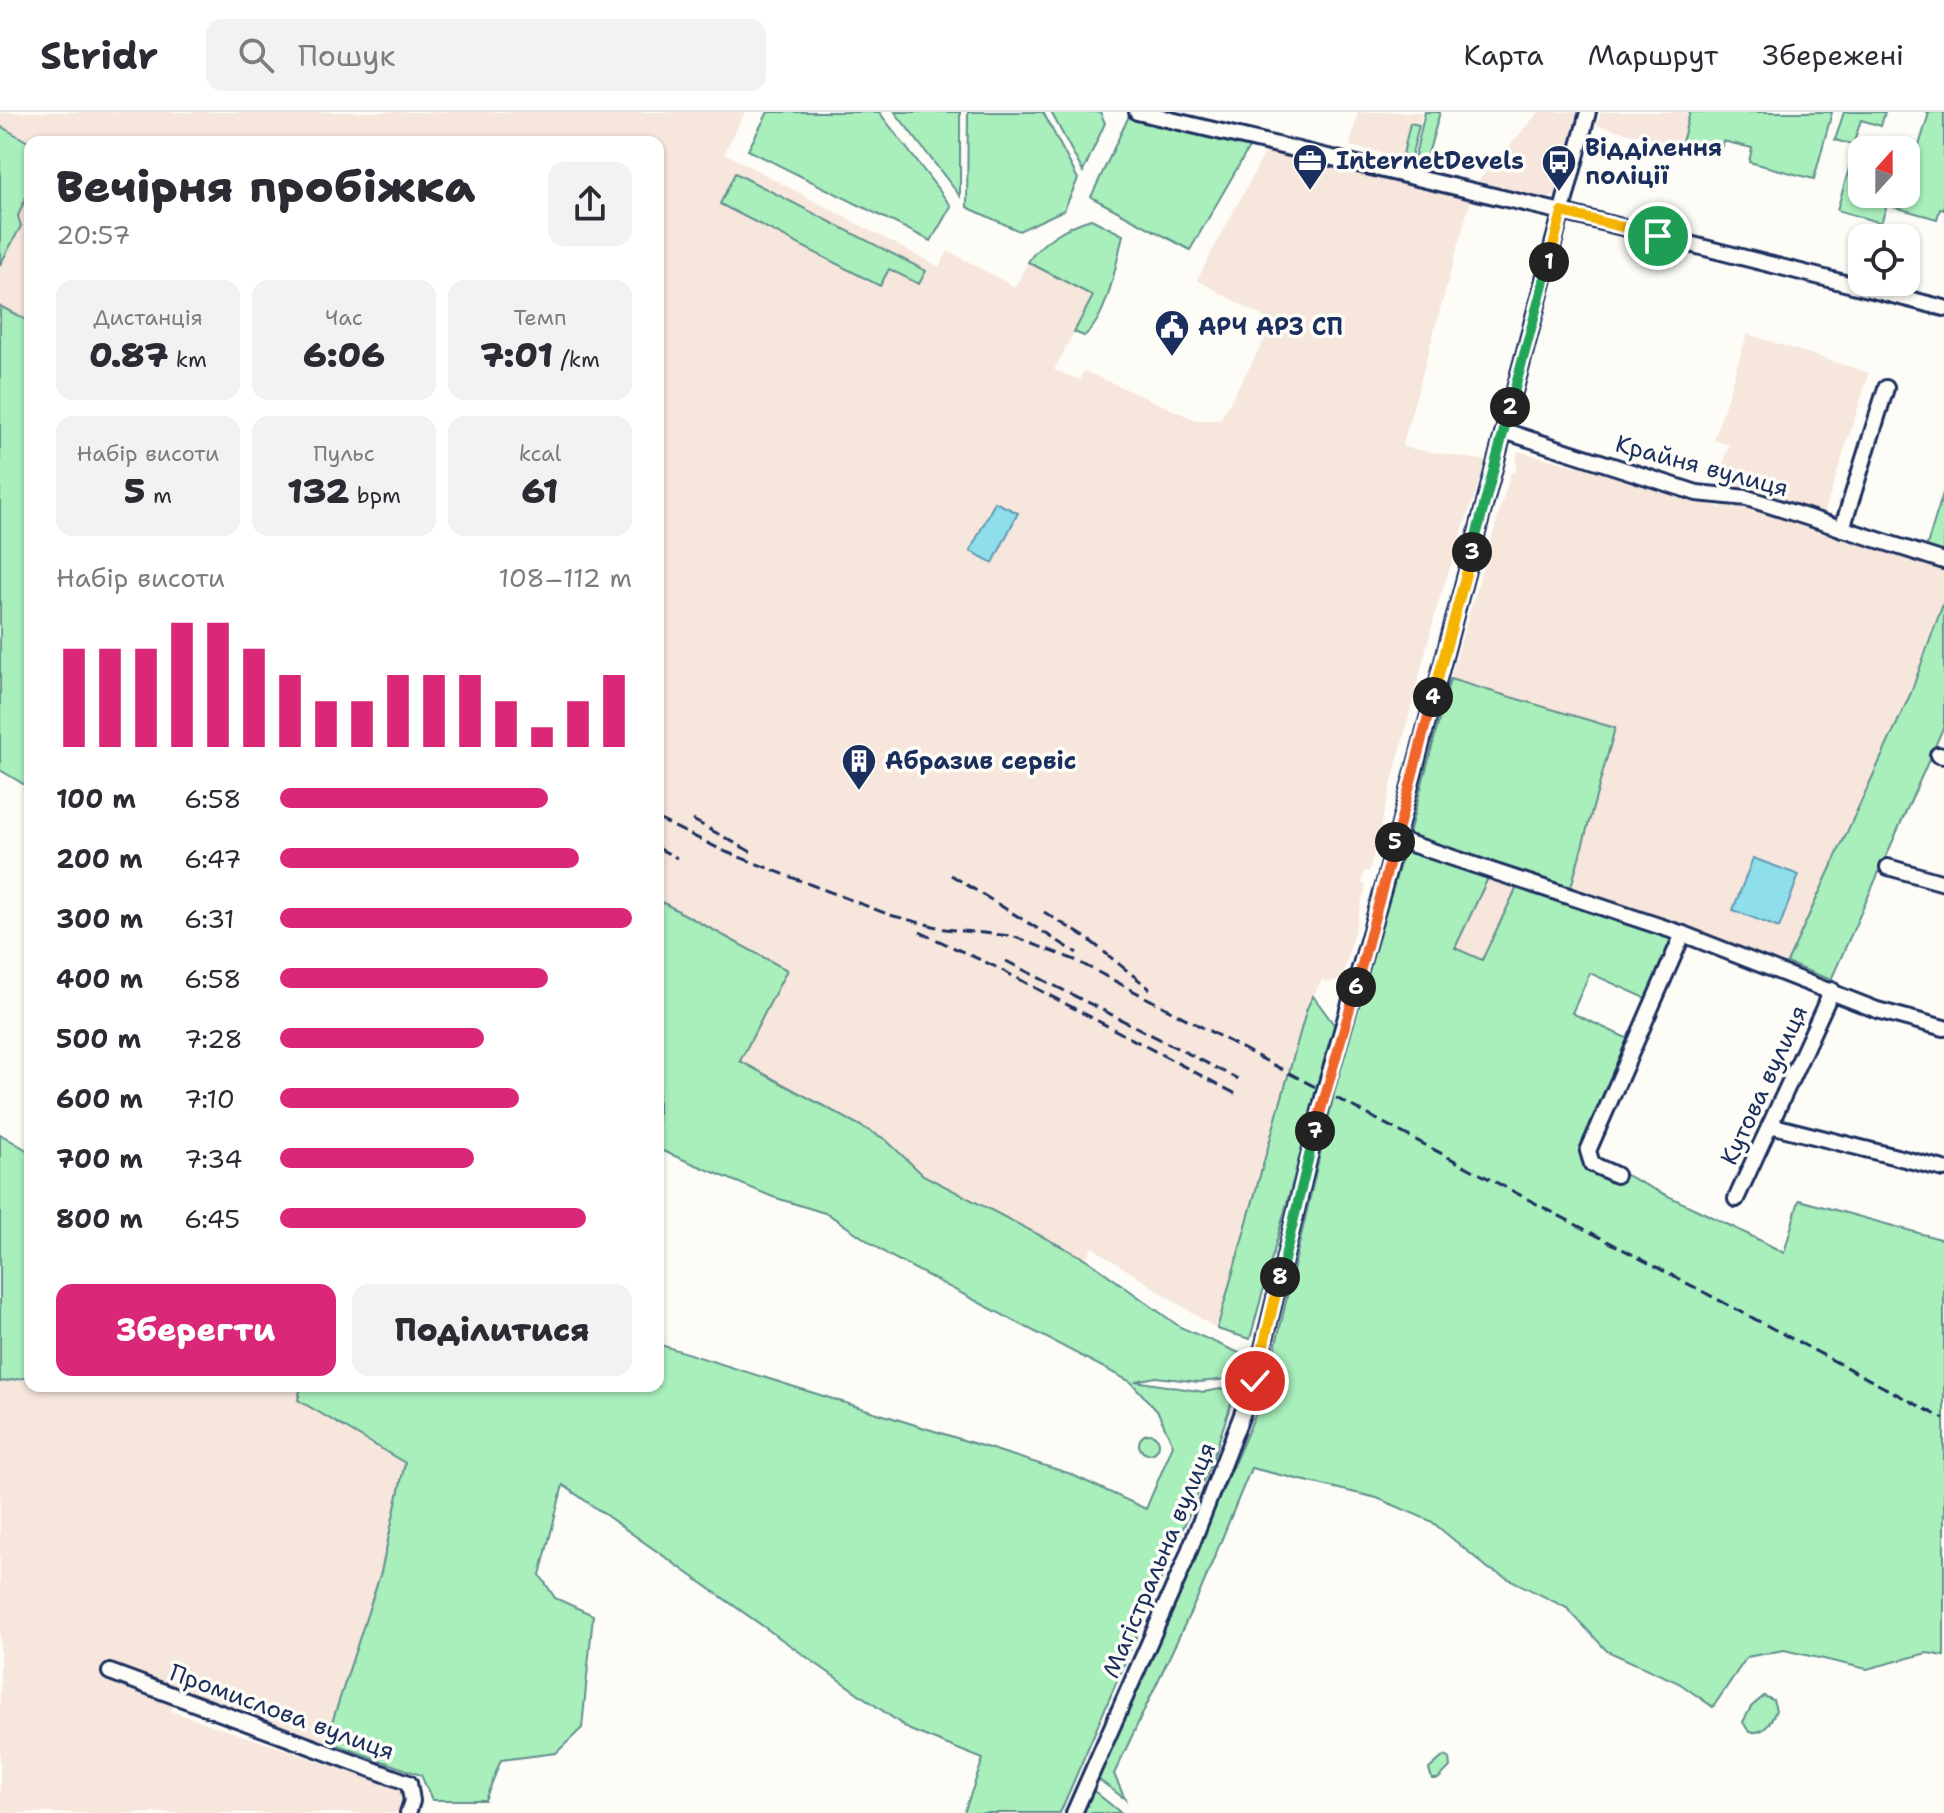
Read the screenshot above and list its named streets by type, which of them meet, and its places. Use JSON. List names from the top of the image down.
{
  "streets": {
    "street": [
      "Крайня вулиця",
      "Кутова вулиця",
      "Магістральна вулиця",
      "Промислова вулиця"
    ]
  },
  "crossings": [
    ["Крайня вулиця", "Магістральна вулиця"]
  ],
  "places": {
    "office": ["InternetDevels"],
    "bus stop": ["Відділення поліції"],
    "public building": ["АРЧ АРЗ СП"],
    "building": ["Абразив сервіс"]
  },
  "north": "top",
  "page": {
    "header": "Stridr",
    "search": "Пошук",
    "nav": ["Карта", "Маршрут", "Збережені"],
    "heading": ["Вечірня пробіжка", "20:57"],
    "pins": [
      "1",
      "2",
      "3",
      "4",
      "5",
      "6",
      "7",
      "8"
    ],
    "stats": [
      ["Дистанція", "0.87 km"],
      ["Час", "6:06"],
      ["Темп", "7:01 /km"],
      ["Набір висоти", "5 m"],
      ["Пульс", "132 bpm"],
      ["kcal", "61"]
    ],
    "chart": ["Набір висоти", "108–112 m"],
    "list": [
      {
        "name": "100 m",
        "note": "6:58"
      },
      {
        "name": "200 m",
        "note": "6:47"
      },
      {
        "name": "300 m",
        "note": "6:31"
      },
      {
        "name": "400 m",
        "note": "6:58"
      },
      {
        "name": "500 m",
        "note": "7:28"
      },
      {
        "name": "600 m",
        "note": "7:10"
      },
      {
        "name": "700 m",
        "note": "7:34"
      },
      {
        "name": "800 m",
        "note": "6:45"
      }
    ],
    "buttons": ["Зберегти", "Поділитися"]
  }
}
